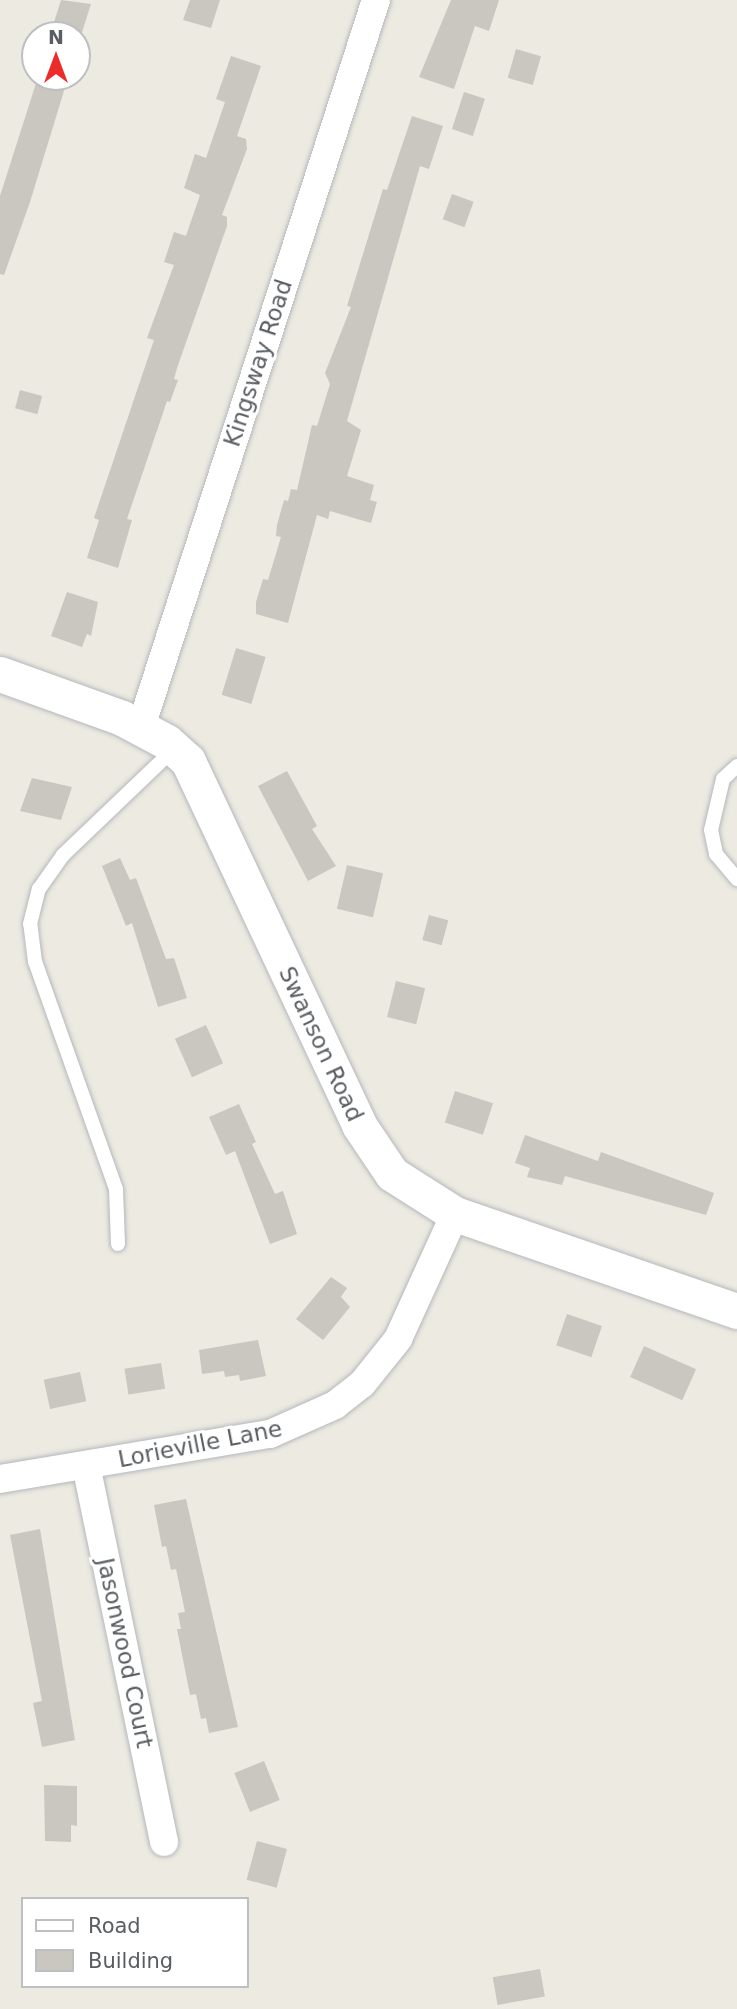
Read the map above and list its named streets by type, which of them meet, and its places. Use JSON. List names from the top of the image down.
{
  "streets": {
    "street": [
      "Kingsway Road",
      "Swanson Road",
      "Lorieville Lane",
      "Jasonwood Court"
    ]
  },
  "crossings": [
    ["Kingsway Road", "Swanson Road"],
    ["Swanson Road", "Lorieville Lane"],
    ["Lorieville Lane", "Jasonwood Court"]
  ],
  "legend": ["Road", "Building"],
  "north": "top"
}
